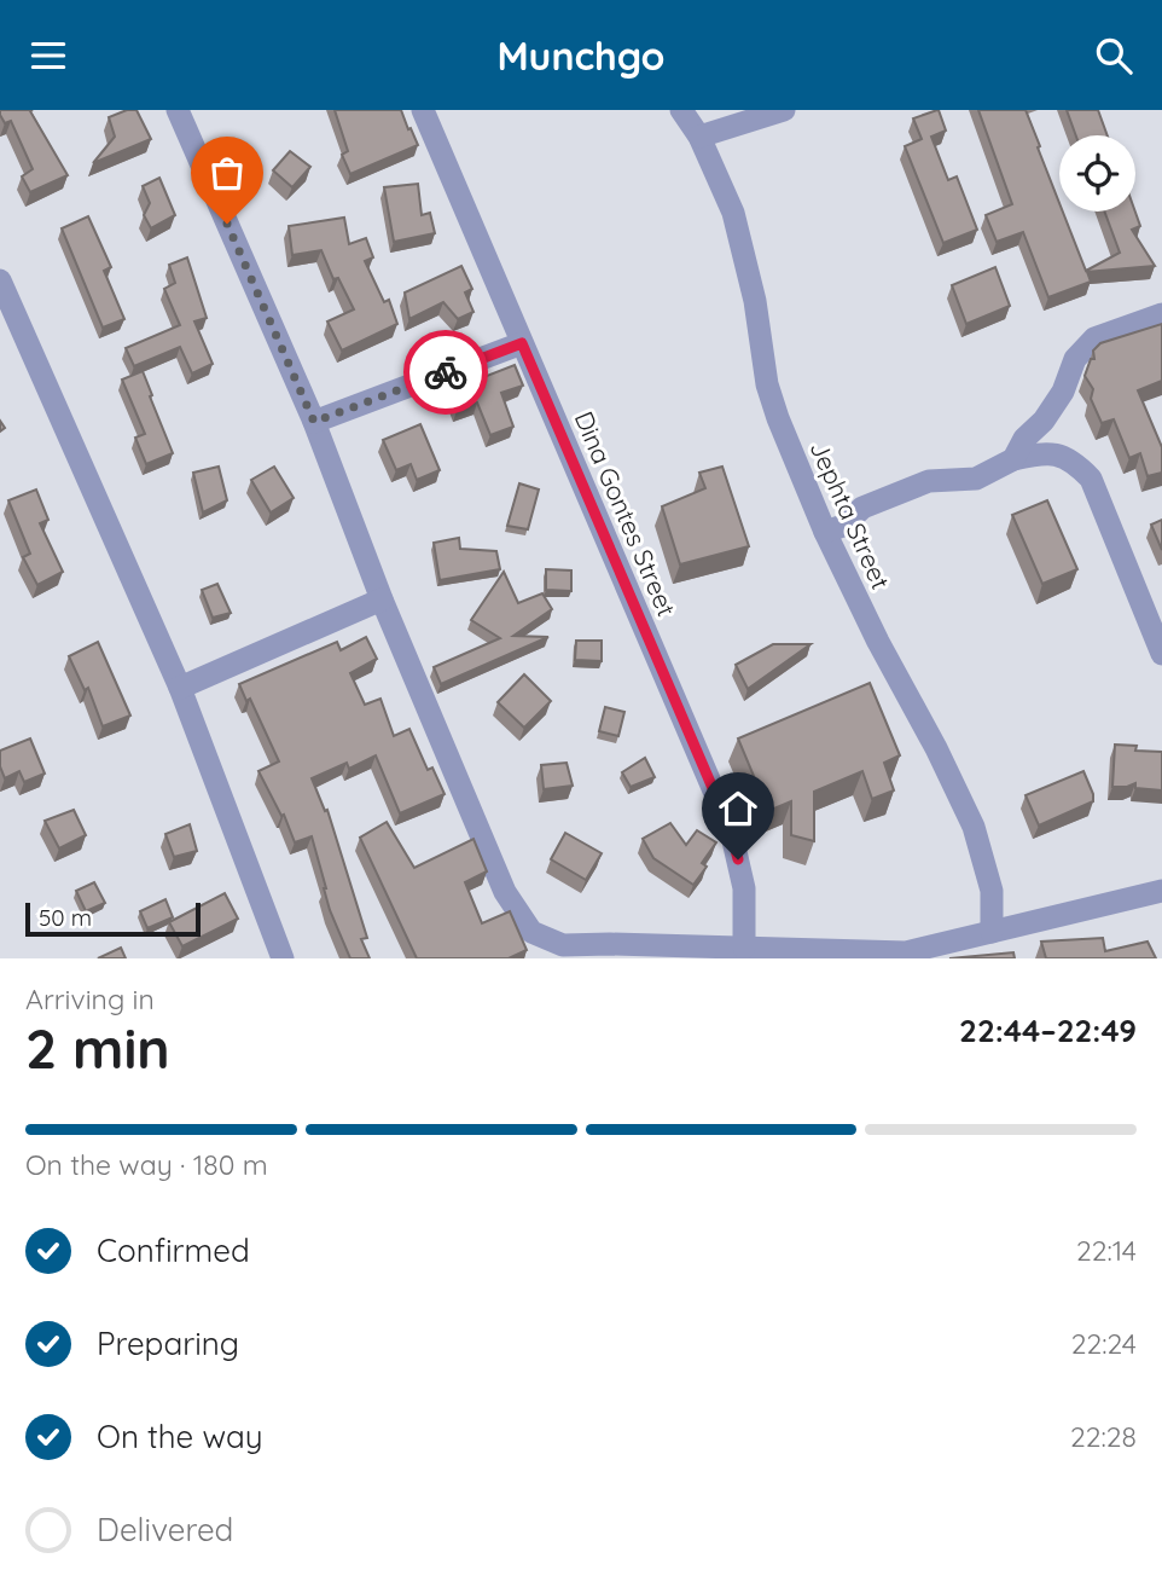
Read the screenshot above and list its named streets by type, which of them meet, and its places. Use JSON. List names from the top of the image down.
{
  "streets": {
    "street": ["Dina Gontes Street", "Jephta Street"]
  },
  "scale_bar": "50 m",
  "page": {
    "header": "Munchgo",
    "scale": "50 m",
    "heading": ["2 min", "Arriving in", "22:44–22:49"],
    "bar": "On the way · 180 m",
    "list": [
      ["Confirmed", "22:14"],
      ["Preparing", "22:24"],
      ["On the way", "22:28"],
      "Delivered"
    ]
  }
}
